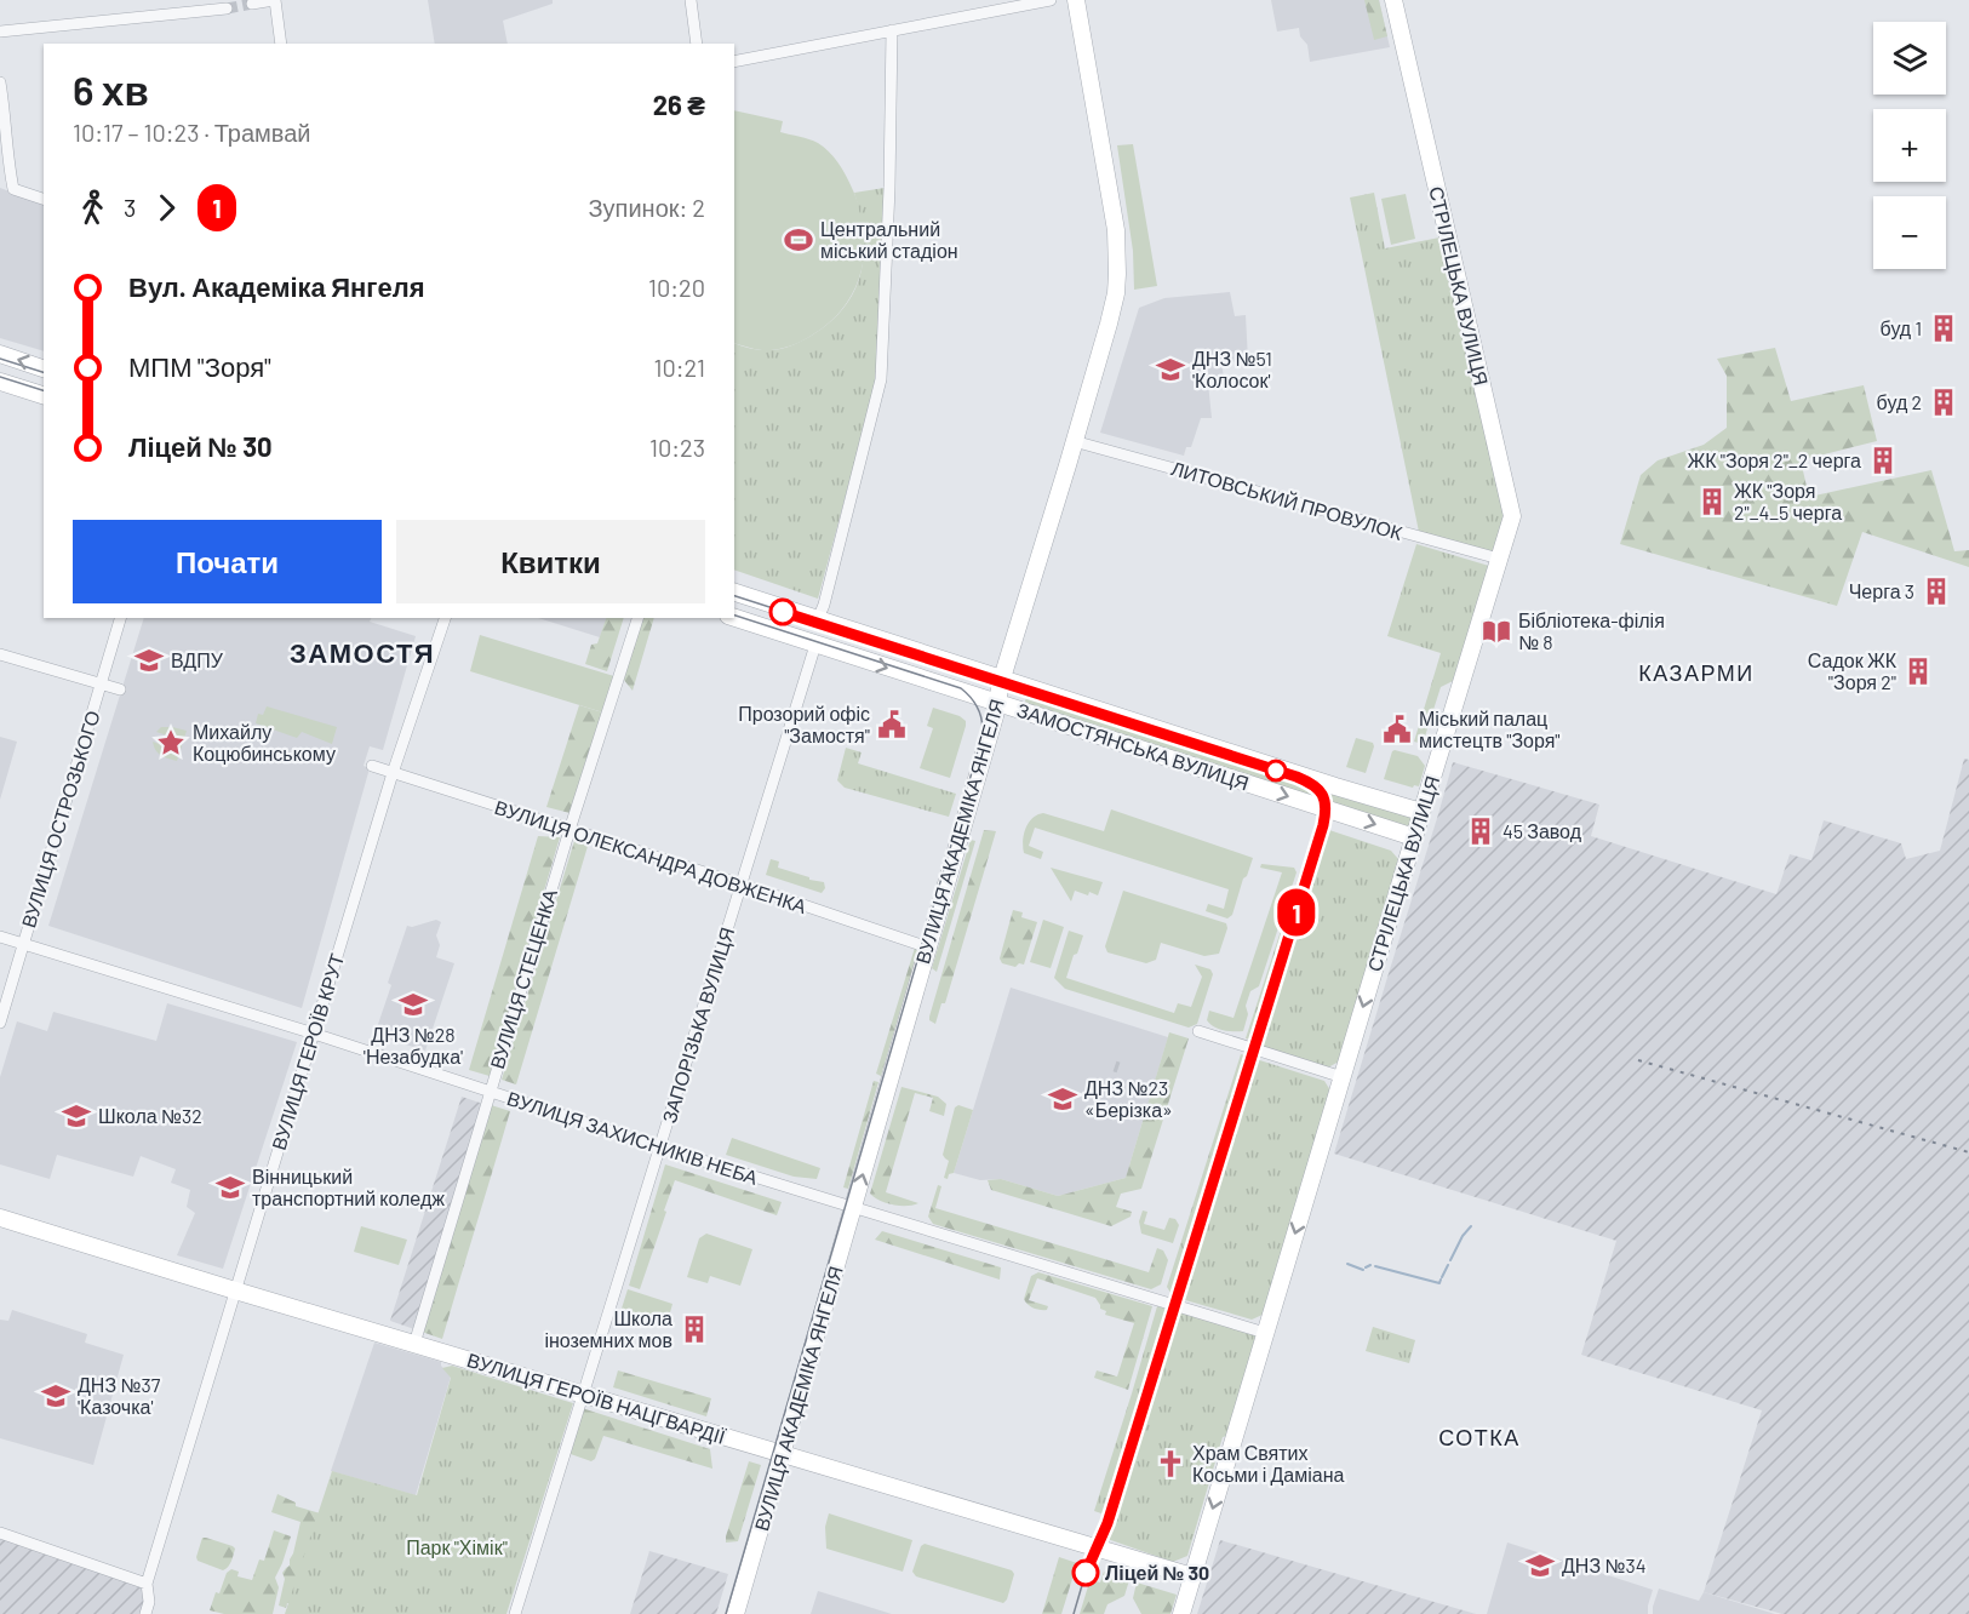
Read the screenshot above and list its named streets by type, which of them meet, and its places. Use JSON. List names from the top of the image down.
{
  "streets": {
    "main road": [
      "СТРІЛЕЦЬКА ВУЛИЦЯ",
      "ЗАМОСТЯНСЬКА ВУЛИЦЯ",
      "ВУЛИЦЯ АКАДЕМІКА ЯНГЕЛЯ",
      "ВУЛИЦЯ ГЕРОЇВ НАЦГВАРДІЇ"
    ],
    "street": [
      "ЛИТОВСЬКИЙ ПРОВУЛОК",
      "ВУЛИЦЯ ОСТРОЗЬКОГО",
      "ВУЛИЦЯ ОЛЕКСАНДРА ДОВЖЕНКА",
      "ВУЛИЦЯ СТЕЦЕНКА",
      "ЗАПОРІЗЬКА ВУЛИЦЯ",
      "ВУЛИЦЯ ГЕРОЇВ КРУТ",
      "ВУЛИЦЯ ЗАХИСНИКІВ НЕБА"
    ]
  },
  "crossings": [
    ["СТРІЛЕЦЬКА ВУЛИЦЯ", "ЛИТОВСЬКИЙ ПРОВУЛОК"],
    ["СТРІЛЕЦЬКА ВУЛИЦЯ", "ЗАМОСТЯНСЬКА ВУЛИЦЯ"],
    ["СТРІЛЕЦЬКА ВУЛИЦЯ", "ВУЛИЦЯ ЗАХИСНИКІВ НЕБА"],
    ["СТРІЛЕЦЬКА ВУЛИЦЯ", "ВУЛИЦЯ ГЕРОЇВ НАЦГВАРДІЇ"],
    ["ЛИТОВСЬКИЙ ПРОВУЛОК", "ВУЛИЦЯ АКАДЕМІКА ЯНГЕЛЯ"],
    ["ЗАМОСТЯНСЬКА ВУЛИЦЯ", "ВУЛИЦЯ АКАДЕМІКА ЯНГЕЛЯ"],
    ["ЗАМОСТЯНСЬКА ВУЛИЦЯ", "ЗАПОРІЗЬКА ВУЛИЦЯ"],
    ["ВУЛИЦЯ ОСТРОЗЬКОГО", "ВУЛИЦЯ ЗАХИСНИКІВ НЕБА"],
    ["ВУЛИЦЯ АКАДЕМІКА ЯНГЕЛЯ", "ВУЛИЦЯ ОЛЕКСАНДРА ДОВЖЕНКА"],
    ["ВУЛИЦЯ АКАДЕМІКА ЯНГЕЛЯ", "ВУЛИЦЯ ЗАХИСНИКІВ НЕБА"],
    ["ВУЛИЦЯ АКАДЕМІКА ЯНГЕЛЯ", "ВУЛИЦЯ ГЕРОЇВ НАЦГВАРДІЇ"],
    ["ВУЛИЦЯ ОЛЕКСАНДРА ДОВЖЕНКА", "ВУЛИЦЯ СТЕЦЕНКА"],
    ["ВУЛИЦЯ ОЛЕКСАНДРА ДОВЖЕНКА", "ЗАПОРІЗЬКА ВУЛИЦЯ"],
    ["ВУЛИЦЯ ОЛЕКСАНДРА ДОВЖЕНКА", "ВУЛИЦЯ ГЕРОЇВ КРУТ"],
    ["ВУЛИЦЯ СТЕЦЕНКА", "ВУЛИЦЯ ЗАХИСНИКІВ НЕБА"],
    ["ВУЛИЦЯ СТЕЦЕНКА", "ВУЛИЦЯ ГЕРОЇВ НАЦГВАРДІЇ"],
    ["ЗАПОРІЗЬКА ВУЛИЦЯ", "ВУЛИЦЯ ЗАХИСНИКІВ НЕБА"],
    ["ЗАПОРІЗЬКА ВУЛИЦЯ", "ВУЛИЦЯ ГЕРОЇВ НАЦГВАРДІЇ"],
    ["ВУЛИЦЯ ГЕРОЇВ КРУТ", "ВУЛИЦЯ ЗАХИСНИКІВ НЕБА"],
    ["ВУЛИЦЯ ГЕРОЇВ КРУТ", "ВУЛИЦЯ ГЕРОЇВ НАЦГВАРДІЇ"]
  ],
  "one_way": ["СТРІЛЕЦЬКА ВУЛИЦЯ"],
  "districts": ["ЗАМОСТЯ", "КАЗАРМИ", "СОТКА"],
  "parks": ["Парк \"Хімік\""],
  "places": {
    "sports": ["Центральний міський стадіон"],
    "building": [
      "буд 1",
      "буд 2",
      "ЖК \"Зоря 2\"_2 черга",
      "ЖК \"Зоря 2\"_4_5 черга",
      "Черга 3",
      "Садок ЖК \"Зоря 2\"",
      "45 Завод",
      "Школа іноземних мов"
    ],
    "school or university": [
      "ДНЗ №51 'Колосок'",
      "ВДПУ",
      "ДНЗ №28 'Незабудка'",
      "ДНЗ №23 «Берізка»",
      "Школа №32",
      "Вінницький транспортний коледж",
      "ДНЗ №37 'Казочка'",
      "ДНЗ №34"
    ],
    "library": ["Бібліотека-філія № 8"],
    "public building": ["Прозорий офіс \"Замостя\"", "Міський палац мистецтв \"Зоря\""],
    "place": ["Михайлу Коцюбинському"],
    "church": ["Храм Святих Косьми і Даміана"],
    "other": ["Ліцей № 30"]
  },
  "lines": ["tram line 1"],
  "page": {
    "on_map": "1",
    "map_buttons": ["+", "−"],
    "heading": ["6 хв", "10:17 – 10:23 · Трамвай", "26 ₴"],
    "legs": ["3", "1", "Зупинок: 2"],
    "list": [
      {
        "name": "Вул. Академіка Янгеля",
        "value": "10:20"
      },
      {
        "name": "МПМ \"Зоря\"",
        "value": "10:21"
      },
      {
        "name": "Ліцей № 30",
        "value": "10:23"
      }
    ],
    "buttons": ["Почати", "Квитки"]
  }
}
